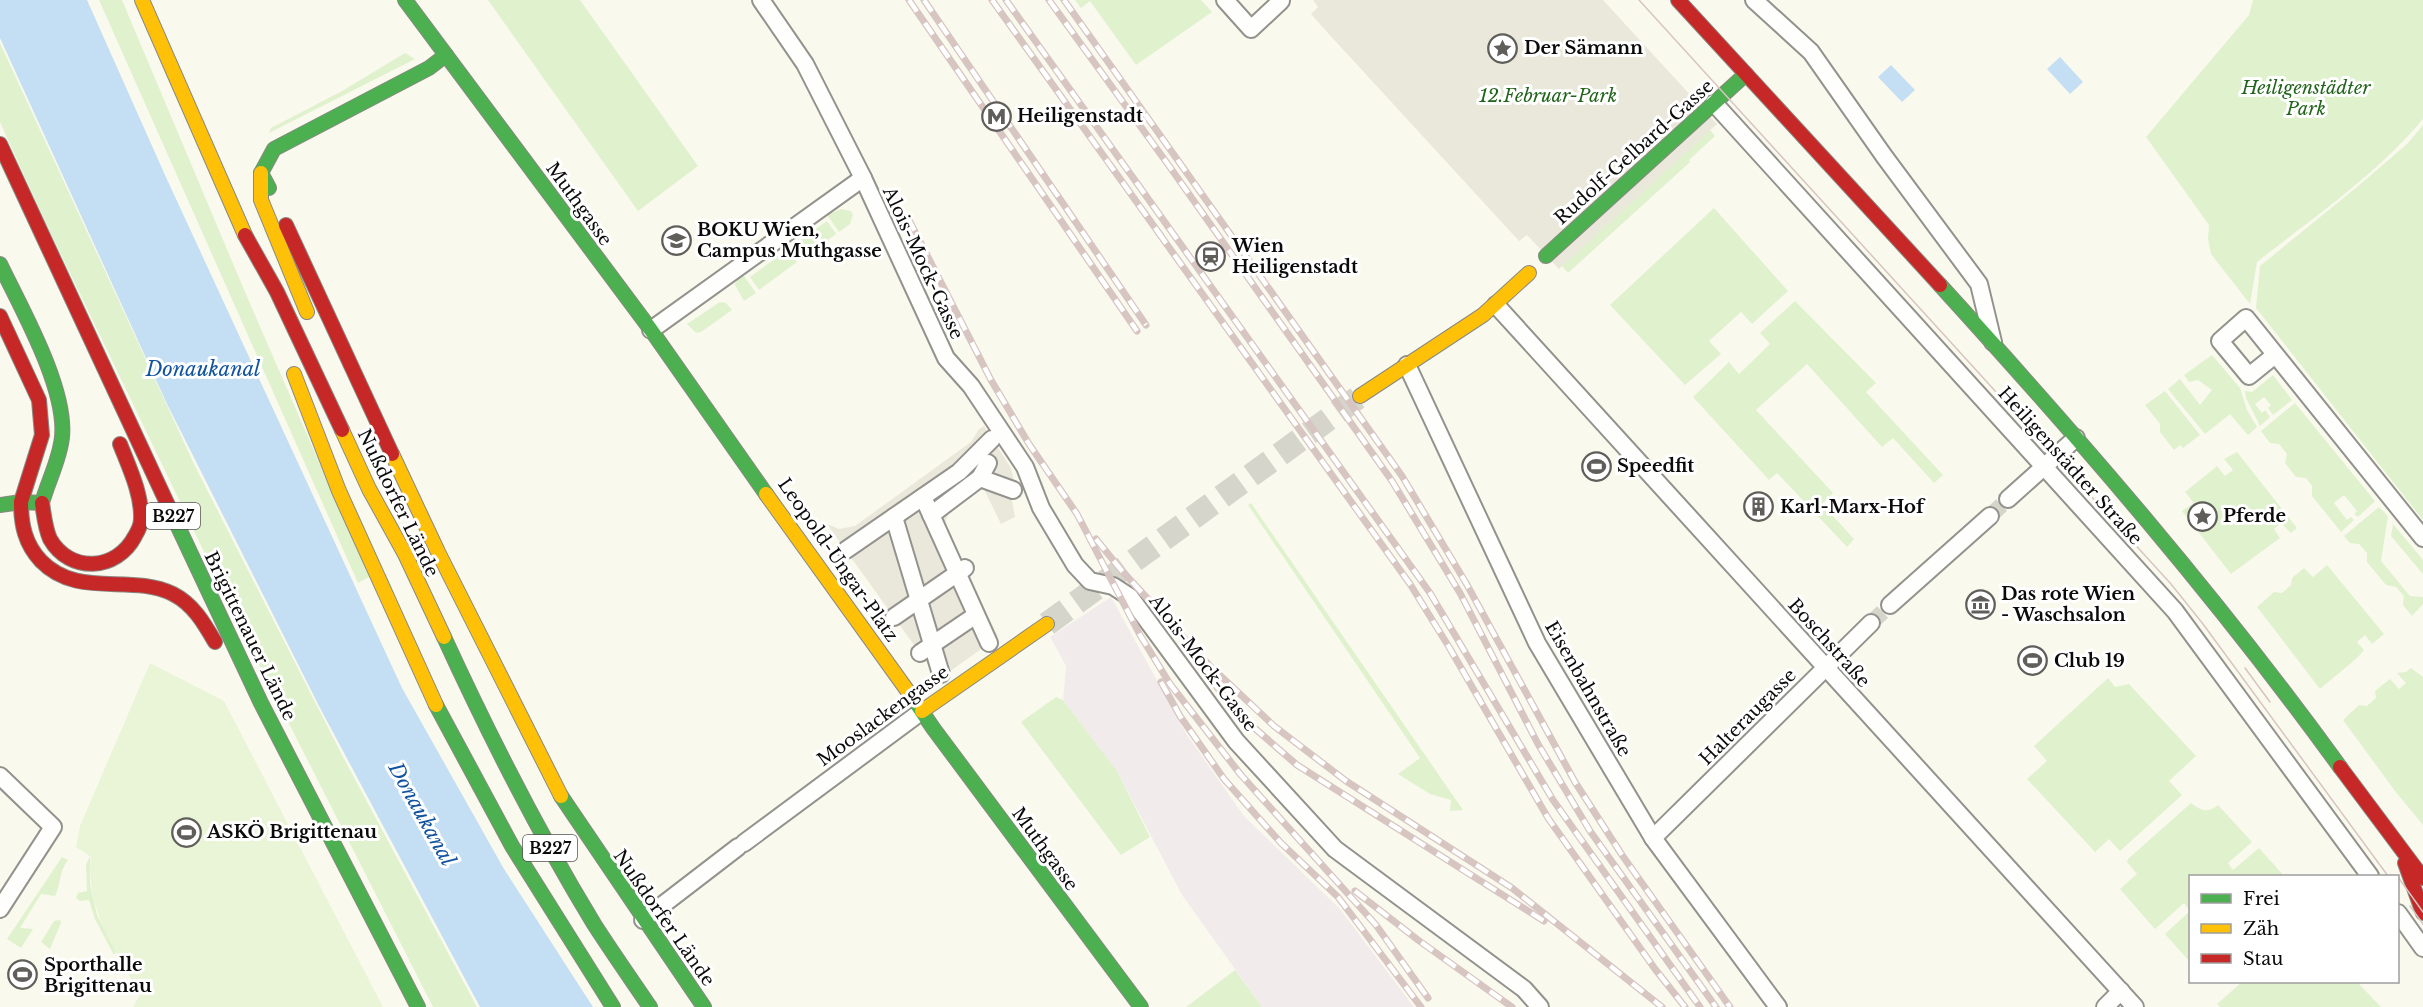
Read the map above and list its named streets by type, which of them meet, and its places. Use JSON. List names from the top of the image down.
{
  "streets": {
    "main road": [
      "Rudolf-Gelbard-Gasse",
      "Muthgasse",
      "Heiligenstädter Straße",
      "Nußdorfer Lände",
      "B227",
      "Leopold-Ungar-Platz",
      "Brigittenauer Lände",
      "Mooslackengasse"
    ],
    "street": [
      "Alois-Mock-Gasse",
      "Boschstraße",
      "Eisenbahnstraße",
      "Halteraugasse"
    ]
  },
  "crossings": [
    ["Rudolf-Gelbard-Gasse", "Heiligenstädter Straße"],
    ["Muthgasse", "Leopold-Ungar-Platz"],
    ["Muthgasse", "Mooslackengasse"],
    ["Nußdorfer Lände", "Mooslackengasse"],
    ["Leopold-Ungar-Platz", "Mooslackengasse"],
    ["Boschstraße", "Halteraugasse"],
    ["Eisenbahnstraße", "Halteraugasse"]
  ],
  "water": ["Donaukanal"],
  "parks": ["Heiligenstädter Park", "12.Februar-Park"],
  "places": {
    "place": ["Der Sämann", "Pferde"],
    "metro station": ["Heiligenstadt"],
    "school or university": ["BOKU Wien, Campus Muthgasse"],
    "station": ["Wien Heiligenstadt"],
    "sports": [
      "Speedfit",
      "Club 19",
      "ASKÖ Brigittenau",
      "Sporthalle Brigittenau"
    ],
    "building": ["Karl-Marx-Hof"],
    "museum": ["Das rote Wien - Waschsalon"]
  },
  "legend": ["Frei", "Zäh", "Stau"]
}
